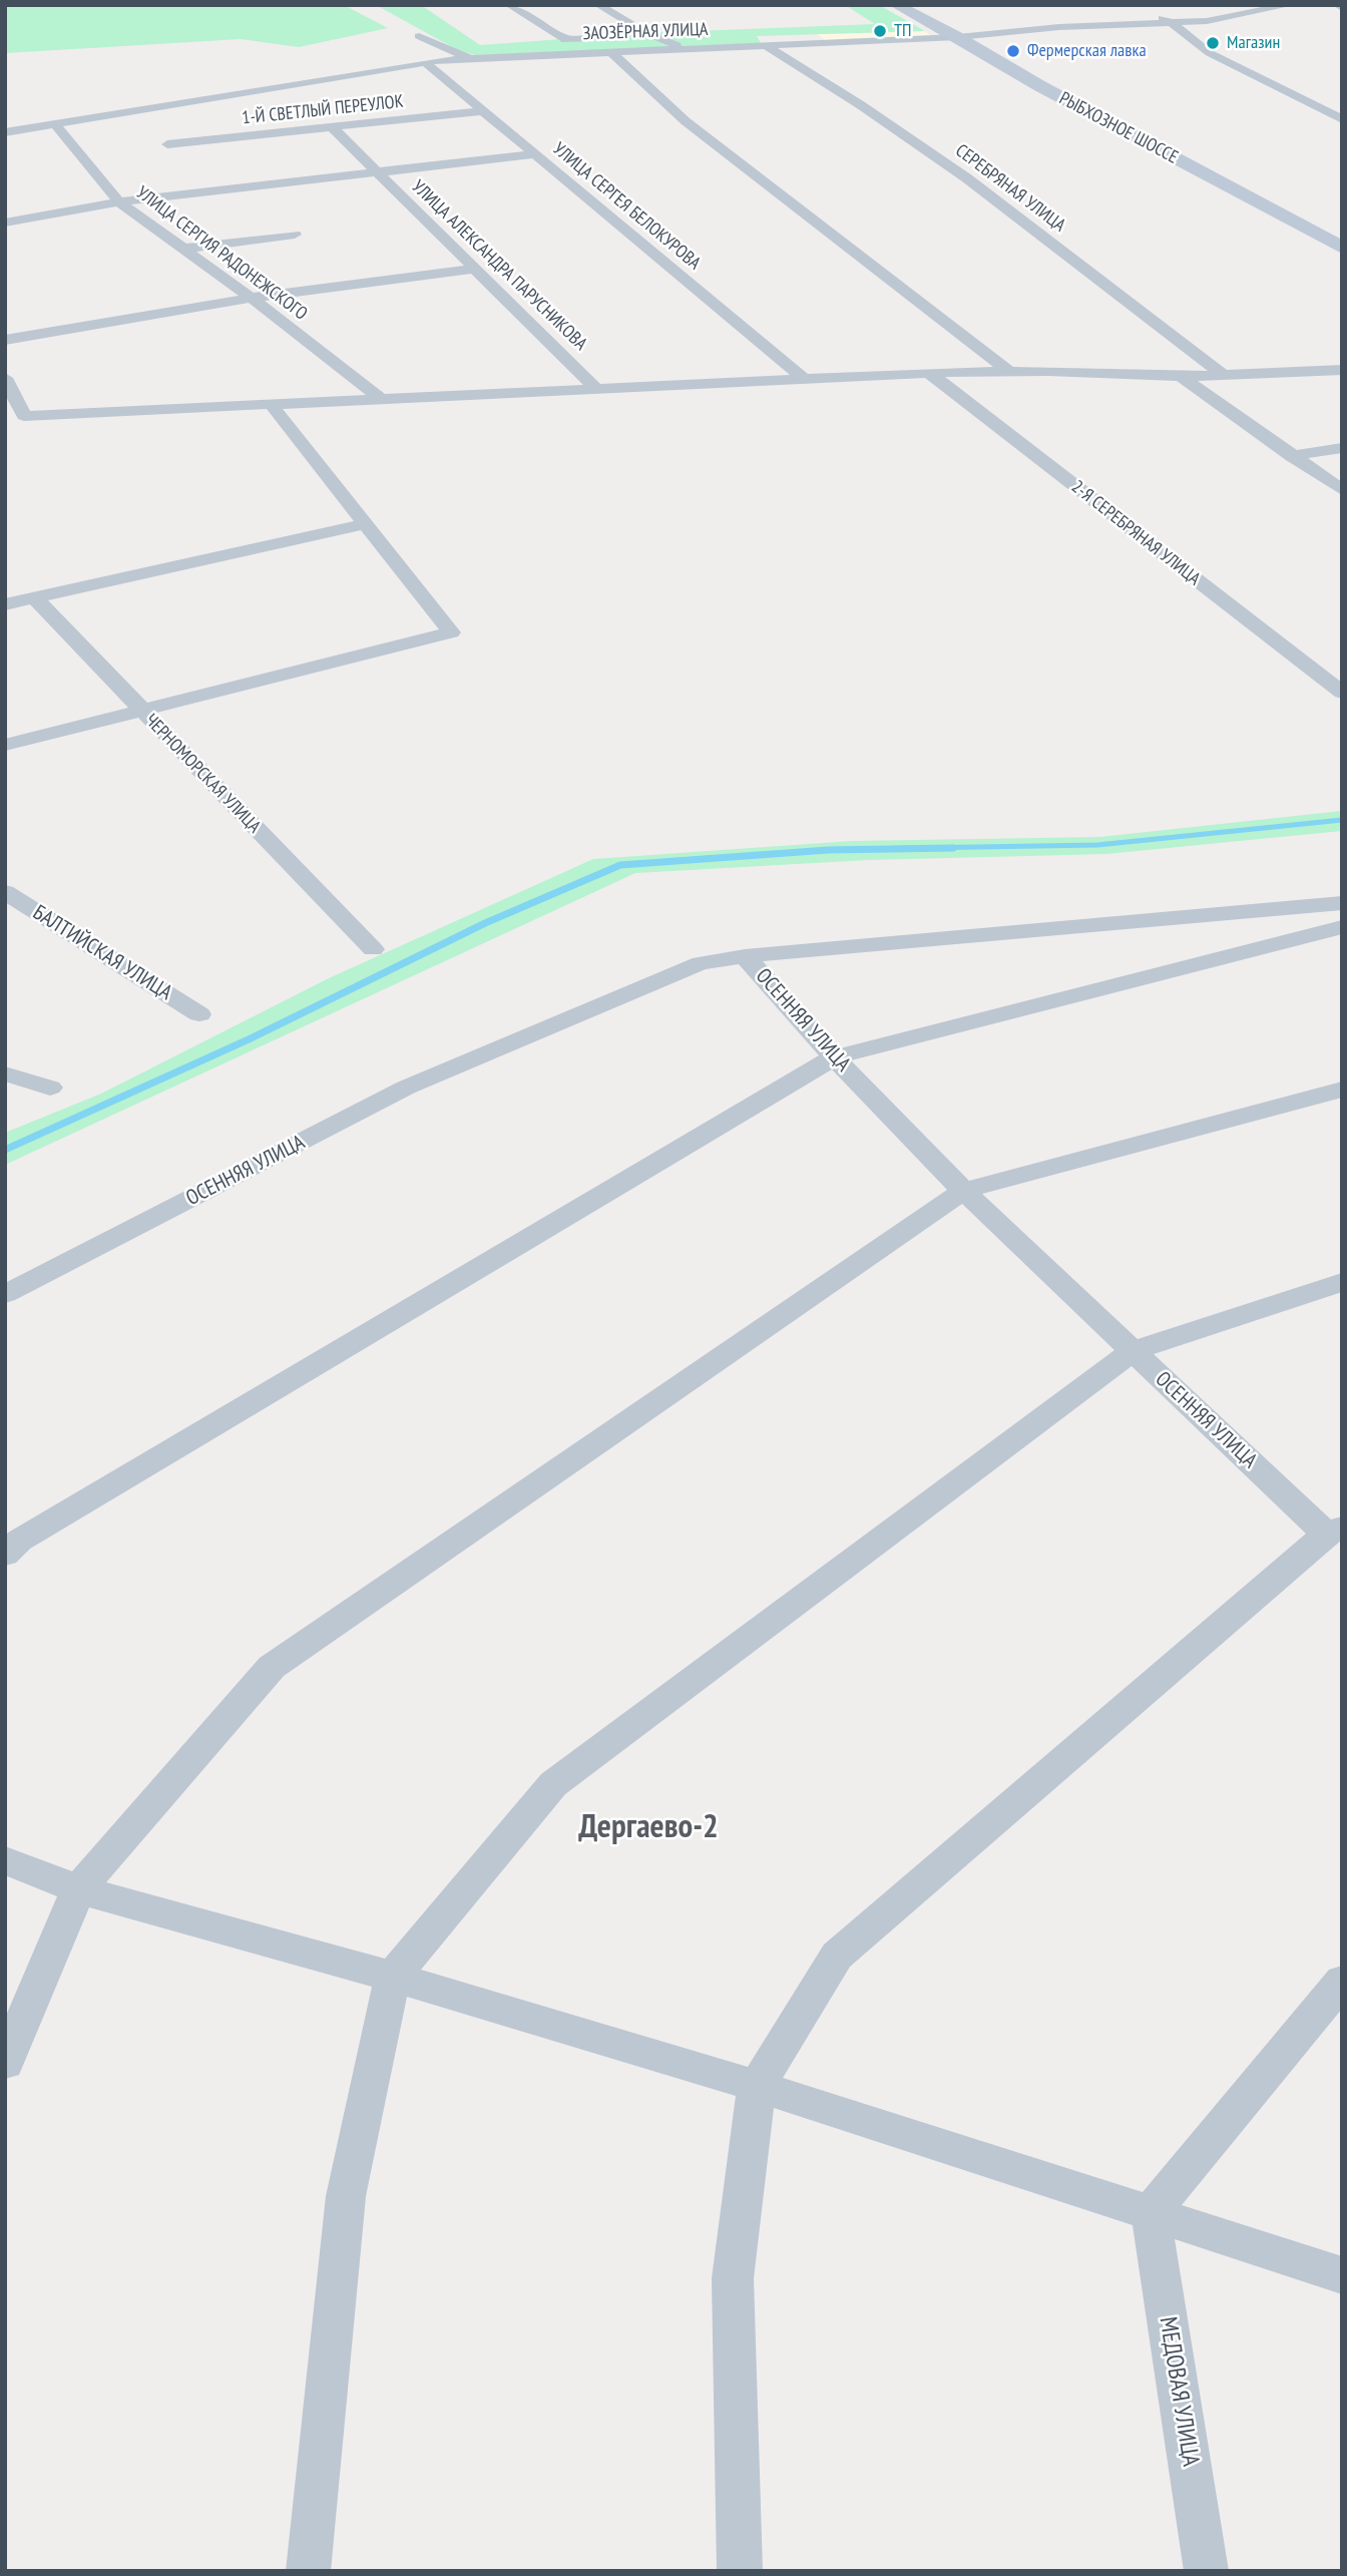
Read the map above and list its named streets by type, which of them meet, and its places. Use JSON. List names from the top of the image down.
{
  "streets": {
    "street": [
      "ЗАОЗЁРНАЯ УЛИЦА",
      "1-Й СВЕТЛЫЙ ПЕРЕУЛОК",
      "РЫБХОЗНОЕ ШОССЕ",
      "СЕРЕБРЯНАЯ УЛИЦА",
      "УЛИЦА СЕРГЕЯ БЕЛОКУРОВА",
      "УЛИЦА СЕРГИЯ РАДОНЕЖСКОГО",
      "УЛИЦА АЛЕКСАНДРА ПАРУСНИКОВА",
      "2-Я СЕРЕБРЯНАЯ УЛИЦА",
      "ЧЕРНОМОРСКАЯ УЛИЦА",
      "БАЛТИЙСКАЯ УЛИЦА",
      "ОСЕННЯЯ УЛИЦА",
      "МЕДОВАЯ УЛИЦА"
    ]
  },
  "crossings": [
    ["ЗАОЗЁРНАЯ УЛИЦА", "РЫБХОЗНОЕ ШОССЕ"],
    ["ЗАОЗЁРНАЯ УЛИЦА", "СЕРЕБРЯНАЯ УЛИЦА"],
    ["ЗАОЗЁРНАЯ УЛИЦА", "УЛИЦА СЕРГЕЯ БЕЛОКУРОВА"],
    ["ЗАОЗЁРНАЯ УЛИЦА", "УЛИЦА СЕРГИЯ РАДОНЕЖСКОГО"],
    ["1-Й СВЕТЛЫЙ ПЕРЕУЛОК", "УЛИЦА СЕРГЕЯ БЕЛОКУРОВА"]
  ],
  "districts": ["Дергаево-2"],
  "places": ["ТП", "Магазин", "Фермерская лавка"]
}
